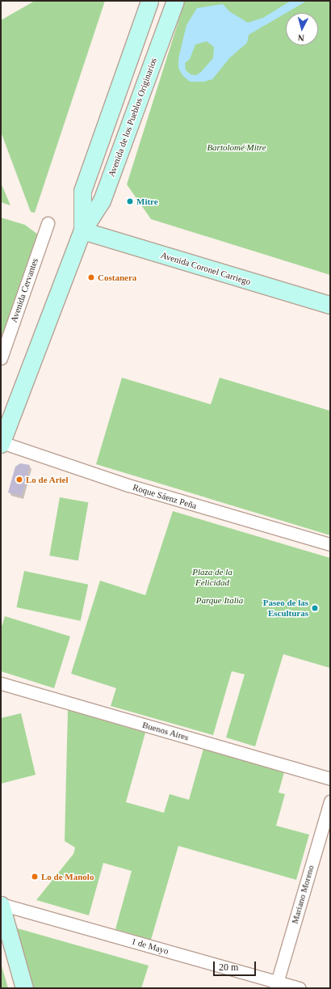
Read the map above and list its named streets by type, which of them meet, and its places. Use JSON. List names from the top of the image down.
{
  "streets": {
    "street": [
      "Avenida de los Pueblos Originarios",
      "Avenida Coronel Carriego",
      "Avenida Cervantes",
      "Roque Sáenz Peña",
      "Buenos Aires",
      "Mariano Moreno",
      "1 de Mayo"
    ]
  },
  "crossings": [
    ["Avenida de los Pueblos Originarios", "Avenida Coronel Carriego"],
    ["Avenida de los Pueblos Originarios", "Roque Sáenz Peña"],
    ["Mariano Moreno", "1 de Mayo"]
  ],
  "parks": ["Bartolomé Mitre", "Plaza de la Felicidad", "Parque Italia"],
  "places": [
    "Mitre",
    "Costanera",
    "Lo de Ariel",
    "Paseo de las Esculturas",
    "Lo de Manolo"
  ],
  "scale_bar": "20 m",
  "north": "bottom"
}
